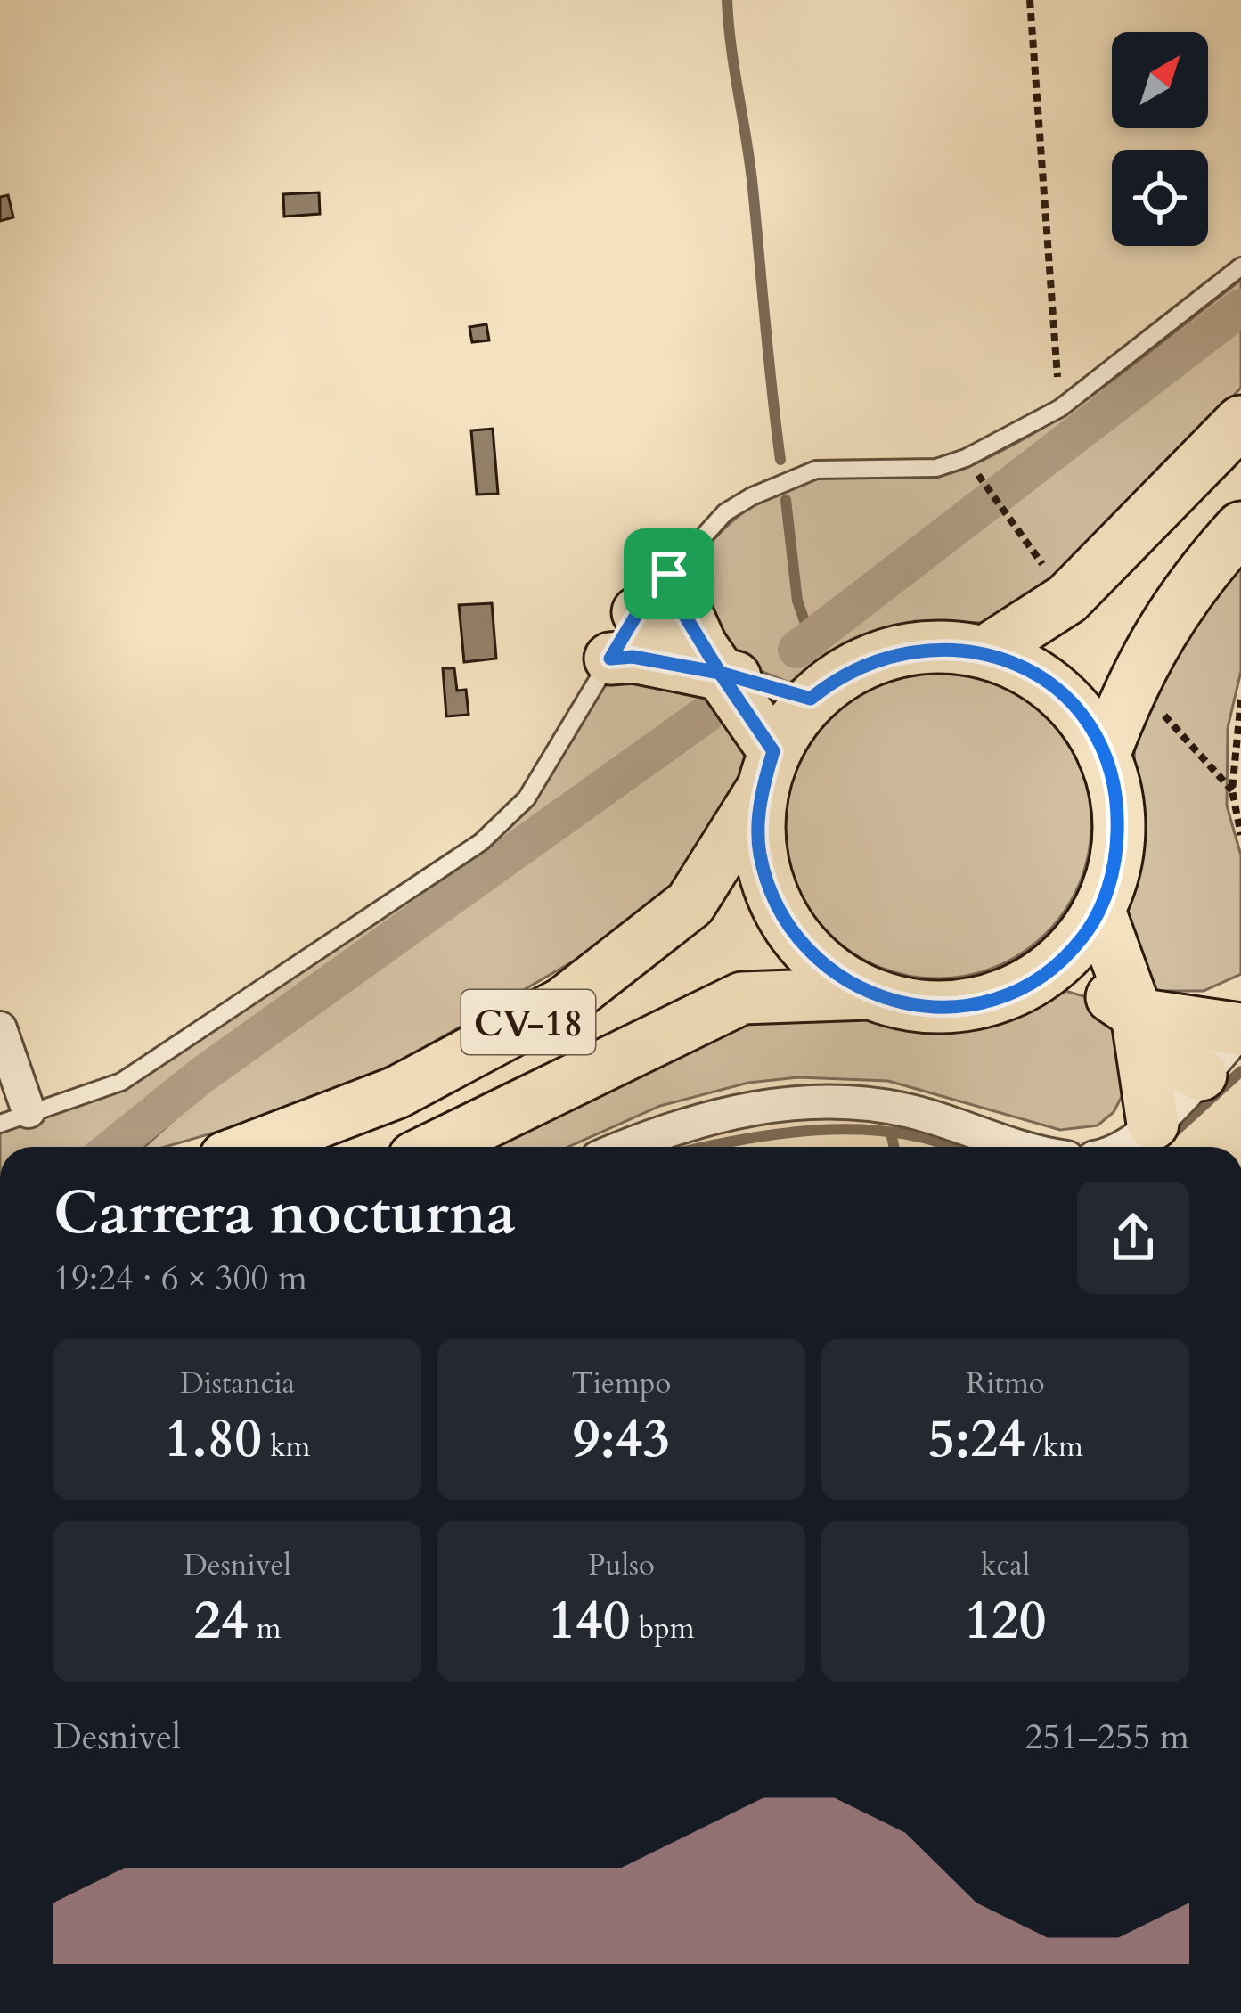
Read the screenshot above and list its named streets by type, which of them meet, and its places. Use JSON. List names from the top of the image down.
{
  "streets": {
    "main road": ["CV-18"]
  },
  "north": "top right",
  "page": {
    "heading": ["Carrera nocturna", "19:24 · 6 × 300 m"],
    "stats": [
      ["Distancia", "1.80 km"],
      ["Tiempo", "9:43"],
      ["Ritmo", "5:24 /km"],
      ["Desnivel", "24 m"],
      ["Pulso", "140 bpm"],
      ["kcal", "120"]
    ],
    "chart": ["Desnivel", "251–255 m"]
  }
}
